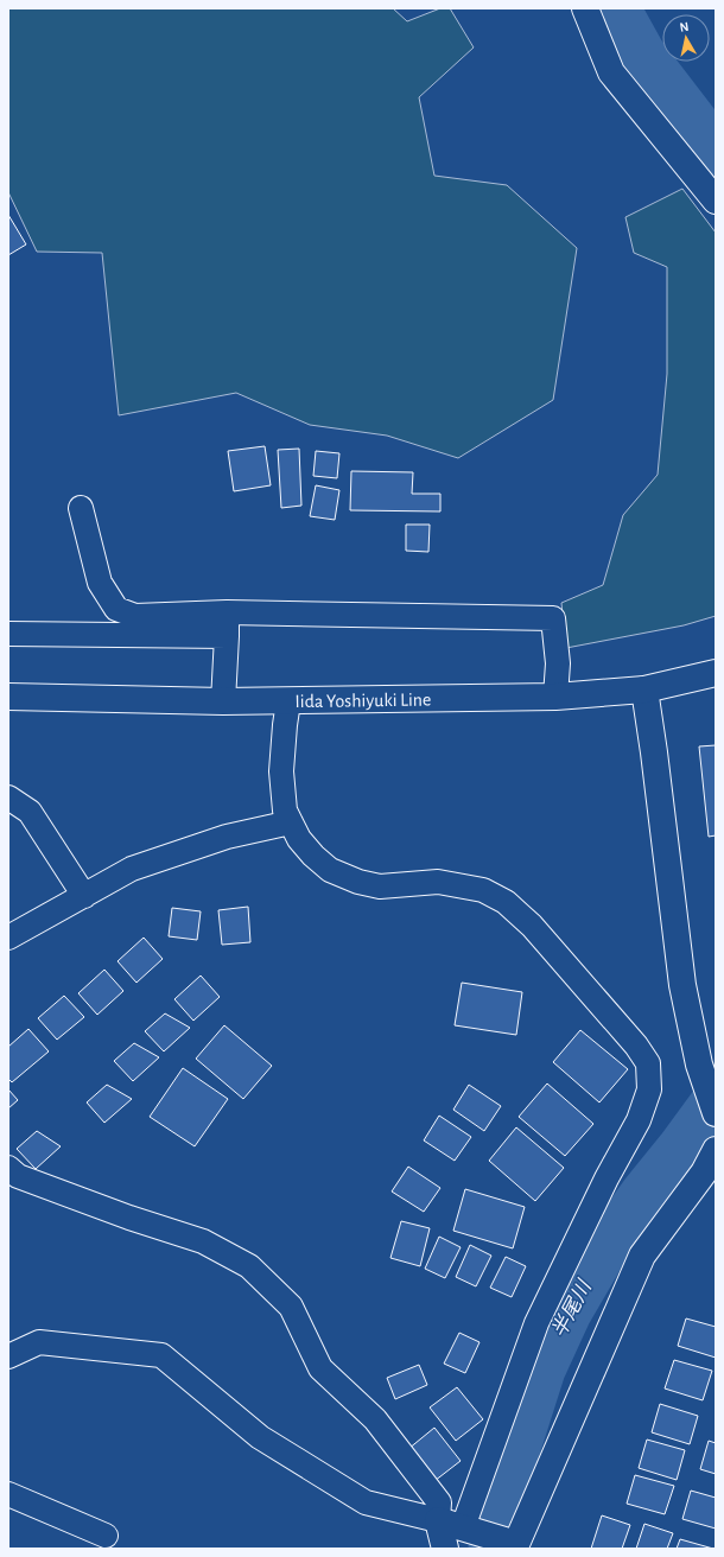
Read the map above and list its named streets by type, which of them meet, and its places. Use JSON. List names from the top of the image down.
{
  "streets": {
    "street": ["Iida Yoshiyuki Line"]
  },
  "water": ["半尾川"],
  "north": "top"
}
